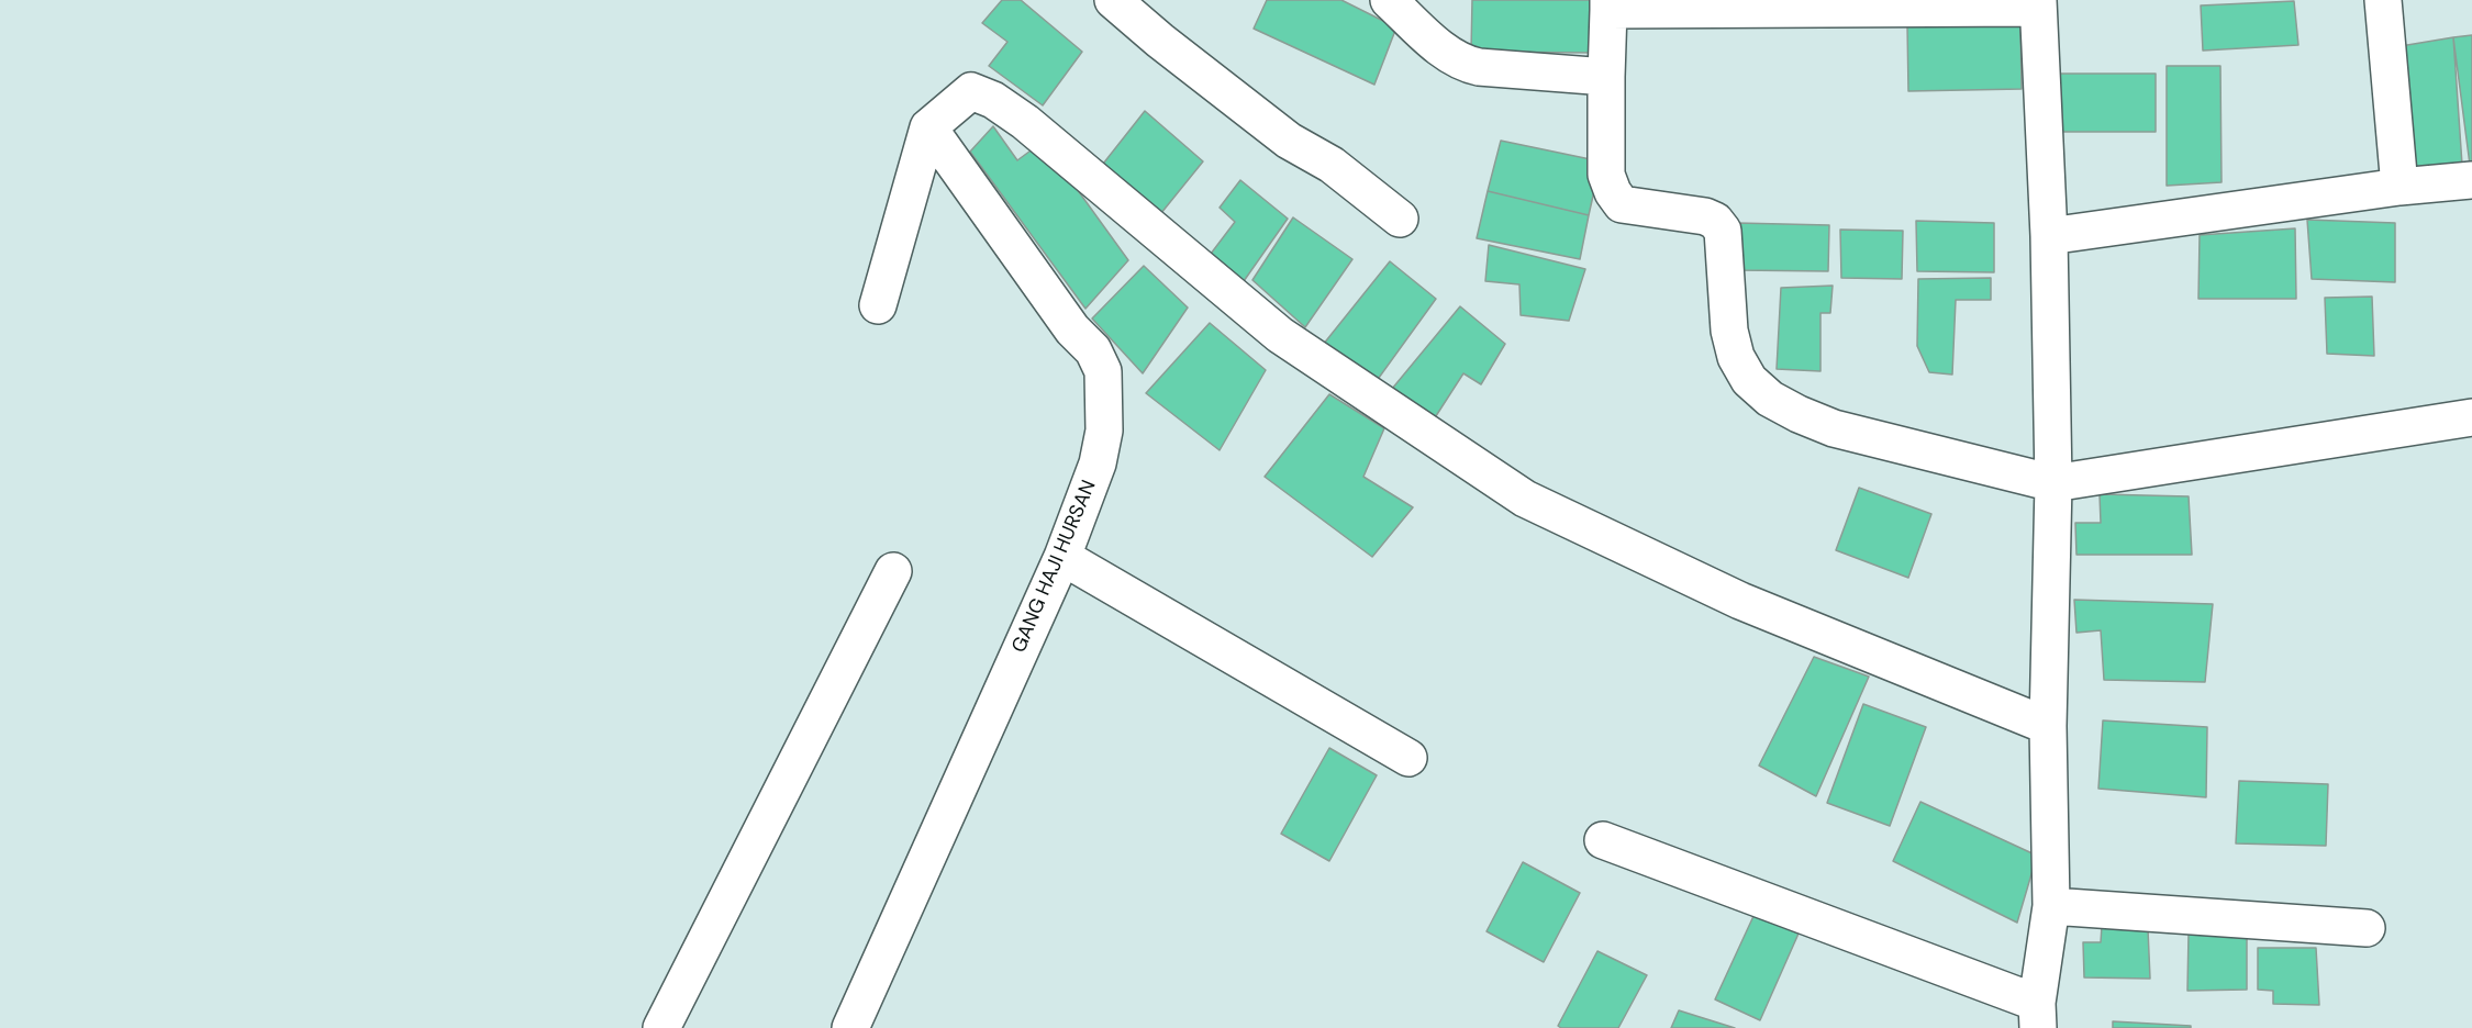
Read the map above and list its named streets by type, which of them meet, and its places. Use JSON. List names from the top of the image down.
{
  "streets": {
    "street": ["GANG HAJI HURSAN"]
  }
}
